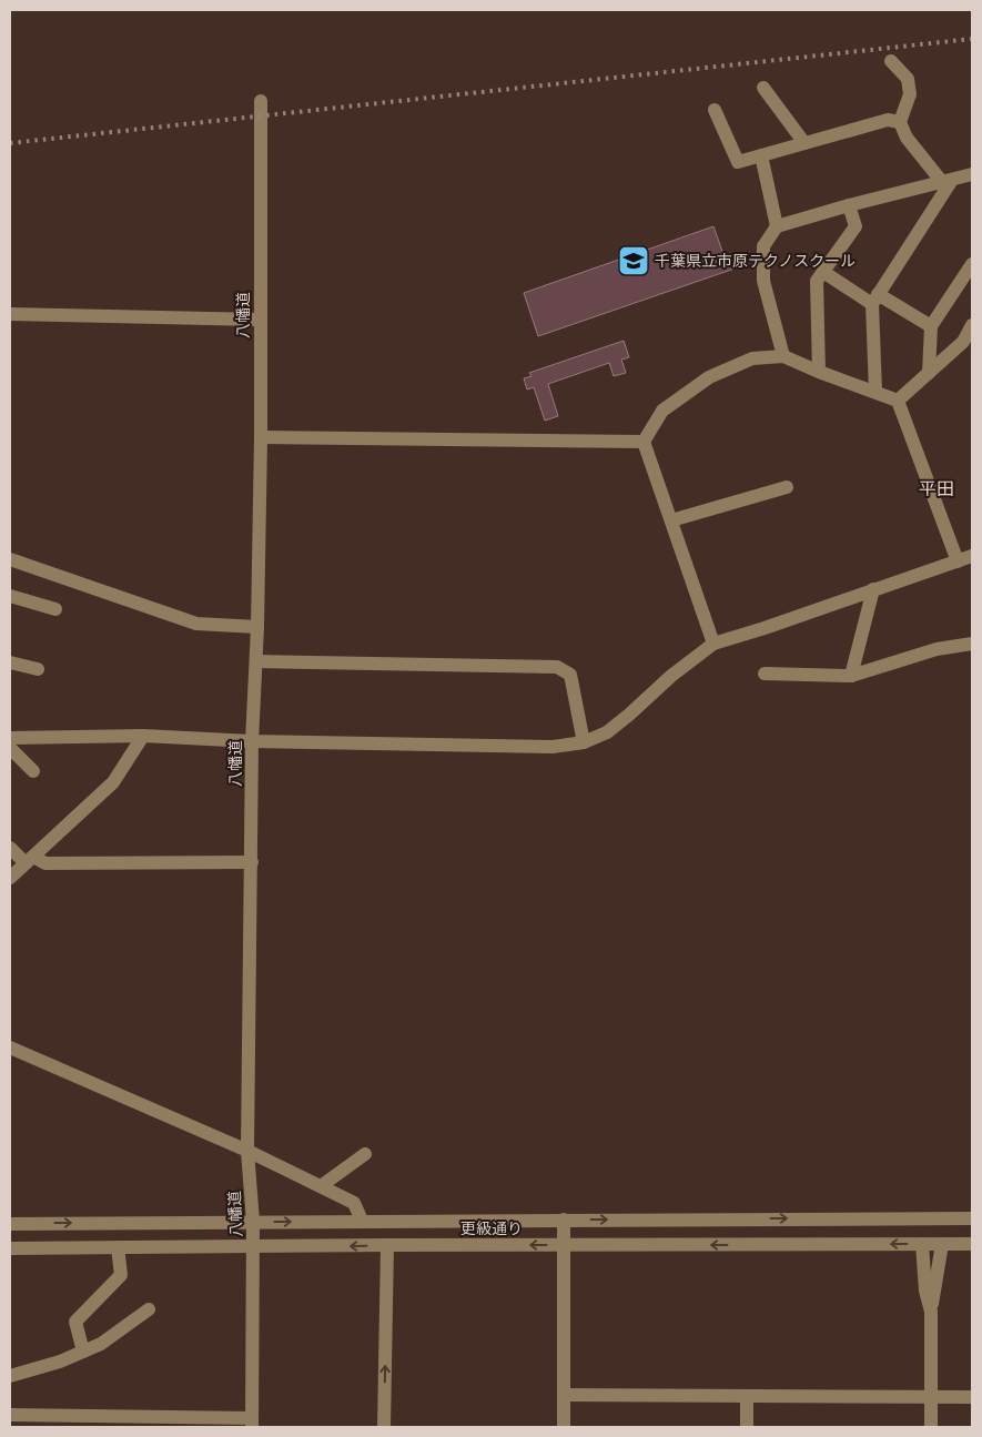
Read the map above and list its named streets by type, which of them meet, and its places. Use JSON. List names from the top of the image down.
{
  "streets": {
    "street": ["八幡道", "更級通り"]
  },
  "crossings": [
    ["八幡道", "更級通り"]
  ],
  "districts": ["平田"],
  "places": {
    "school or university": ["千葉県立市原テクノスクール"]
  }
}
